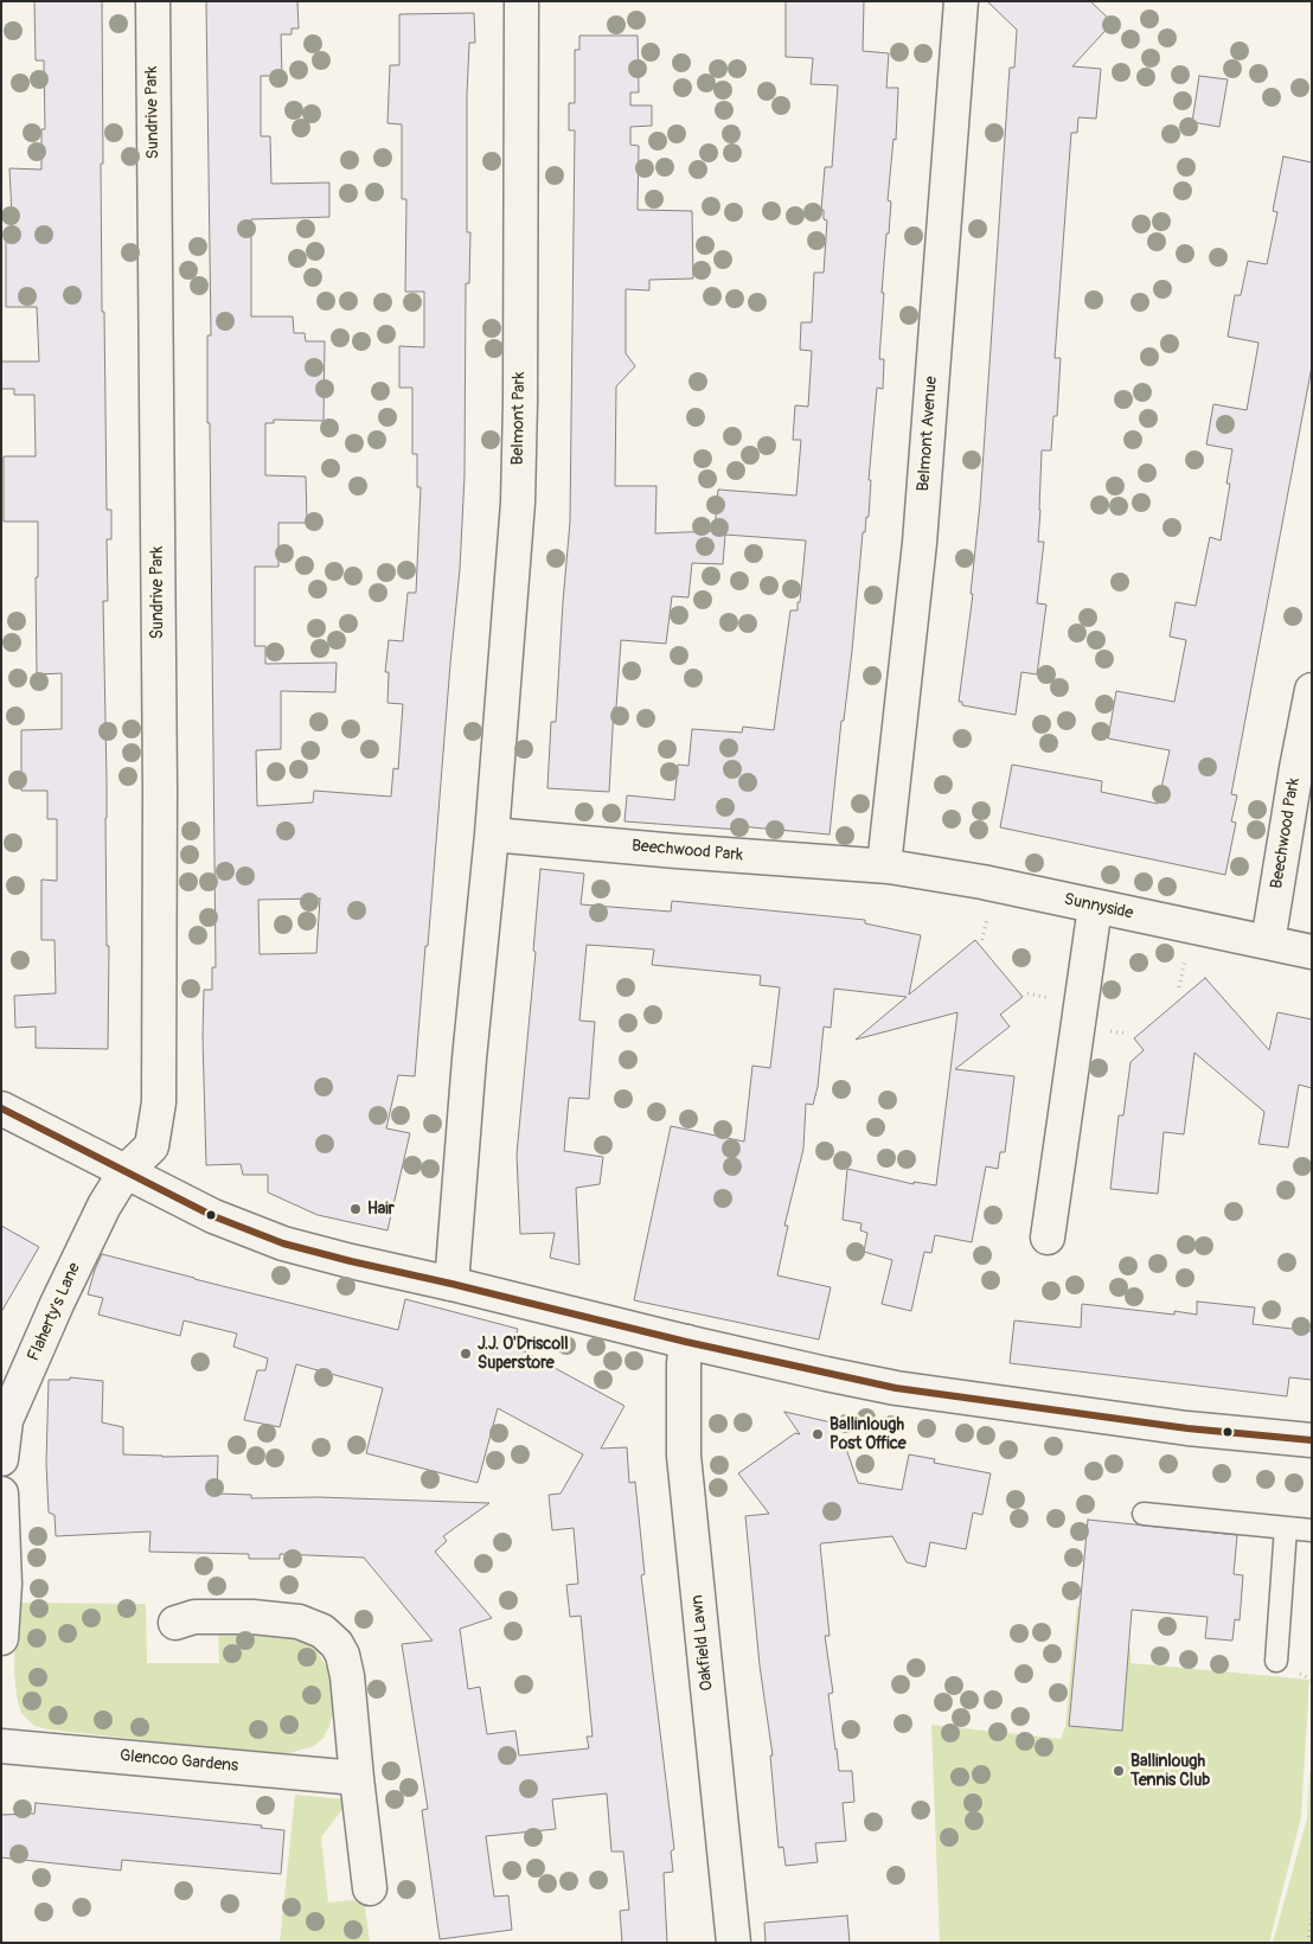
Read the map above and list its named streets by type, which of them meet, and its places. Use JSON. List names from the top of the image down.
{
  "streets": {
    "street": [
      "Sundrive Park",
      "Belmont Park",
      "Belmont Avenue",
      "Beechwood Park",
      "Sunnyside",
      "Flaherty's Lane",
      "Oakfield Lawn",
      "Glencoo Gardens"
    ]
  },
  "crossings": [
    ["Sundrive Park", "Flaherty's Lane"],
    ["Belmont Park", "Beechwood Park"],
    ["Belmont Avenue", "Beechwood Park"],
    ["Belmont Avenue", "Sunnyside"],
    ["Beechwood Park", "Sunnyside"]
  ],
  "places": [
    "Hair",
    "J.J. O'Driscoll Superstore",
    "Ballinlough Post Office",
    "Ballinlough Tennis Club"
  ]
}
